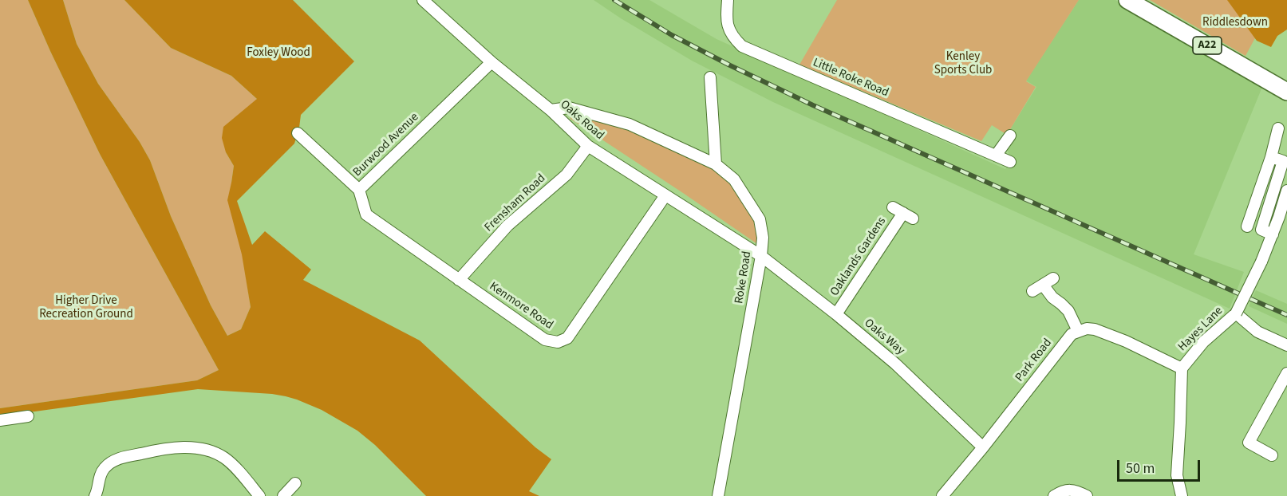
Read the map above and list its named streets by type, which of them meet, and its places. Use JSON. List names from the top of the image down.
{
  "streets": {
    "highway": ["A22"],
    "street": [
      "Little Roke Road",
      "Oaks Road",
      "Burwood Avenue",
      "Frensham Road",
      "Oaklands Gardens",
      "Roke Road",
      "Kenmore Road",
      "Hayes Lane",
      "Oaks Way",
      "Park Road"
    ]
  },
  "crossings": [
    ["Oaks Road", "Burwood Avenue"],
    ["Oaks Road", "Frensham Road"],
    ["Oaks Road", "Roke Road"],
    ["Oaks Road", "Kenmore Road"],
    ["Oaks Road", "Oaks Way"],
    ["Burwood Avenue", "Kenmore Road"],
    ["Frensham Road", "Kenmore Road"],
    ["Oaklands Gardens", "Oaks Way"],
    ["Roke Road", "Oaks Way"],
    ["Oaks Way", "Park Road"]
  ],
  "parks": [
    "Riddlesdown",
    "Foxley Wood",
    "Kenley Sports Club",
    "Higher Drive Recreation Ground"
  ],
  "scale_bar": "50 m"
}
